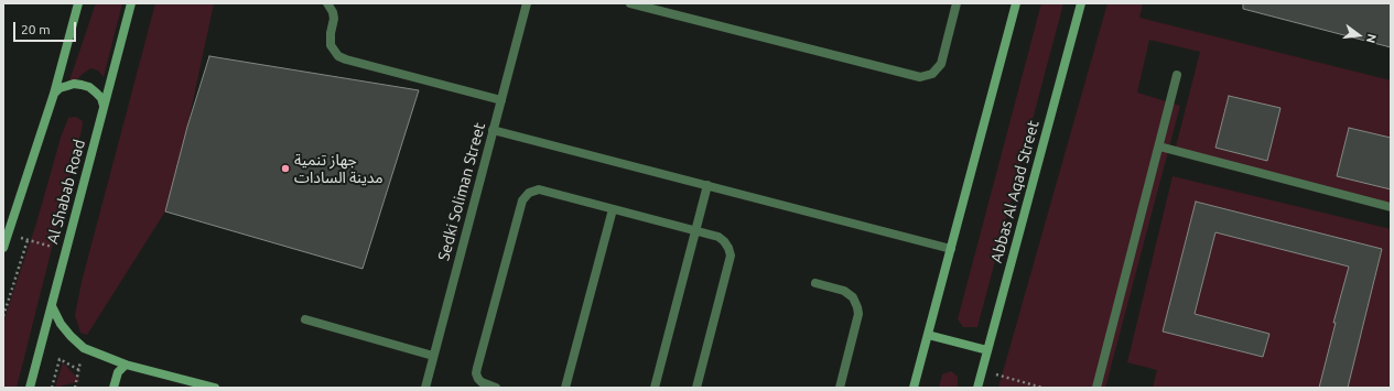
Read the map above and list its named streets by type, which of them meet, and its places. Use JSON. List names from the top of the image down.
{
  "streets": {
    "main road": ["Al Shabab Road", "Abbas Al Aqad Street"],
    "street": ["Sedki Soliman Street"]
  },
  "places": ["جهاز تنمية مدينة السادات"],
  "scale_bar": "20 m",
  "north": "right"
}
